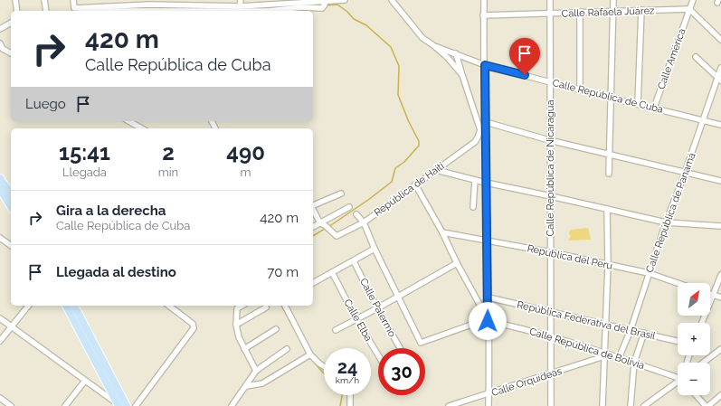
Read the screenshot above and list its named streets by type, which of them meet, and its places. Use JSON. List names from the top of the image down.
{
  "streets": {
    "street": [
      "Calle Rafaela Juárez",
      "Calle América",
      "Calle República de Cuba",
      "Calle República de Nicaragua",
      "República de Haiti",
      "Calle República de Panamá",
      "República del Peru",
      "Calle Palermo",
      "Calle Elba",
      "República Federativa del Brasil",
      "Calle República de Bolivia",
      "Calle Orquídeas"
    ]
  },
  "crossings": [
    ["Calle Rafaela Juárez", "Calle América"],
    ["Calle Rafaela Juárez", "Calle República de Nicaragua"],
    ["Calle América", "Calle República de Cuba"],
    ["Calle República de Cuba", "Calle República de Nicaragua"],
    ["Calle República de Cuba", "Calle República de Panamá"],
    ["Calle República de Nicaragua", "República del Peru"],
    ["Calle República de Nicaragua", "República Federativa del Brasil"],
    ["Calle República de Nicaragua", "Calle República de Bolivia"],
    ["Calle República de Nicaragua", "Calle Orquídeas"],
    ["Calle República de Panamá", "República del Peru"],
    ["Calle República de Panamá", "República Federativa del Brasil"],
    ["Calle República de Panamá", "Calle República de Bolivia"],
    ["Calle República de Bolivia", "Calle Orquídeas"]
  ],
  "north": "top right",
  "page": {
    "turn": ["420 m", "Calle República de Cuba"],
    "then": "Luego",
    "eta": [
      "15:41",
      "Llegada",
      "2",
      "min",
      "490",
      "m"
    ],
    "list": [
      {
        "name": "Gira a la derecha",
        "note": "Calle República de Cuba",
        "value": "420 m"
      },
      {
        "name": "Llegada al destino",
        "value": "70 m"
      }
    ],
    "map_buttons": ["+", "−"],
    "speed": "24 km/h",
    "limit": "30"
  }
}
